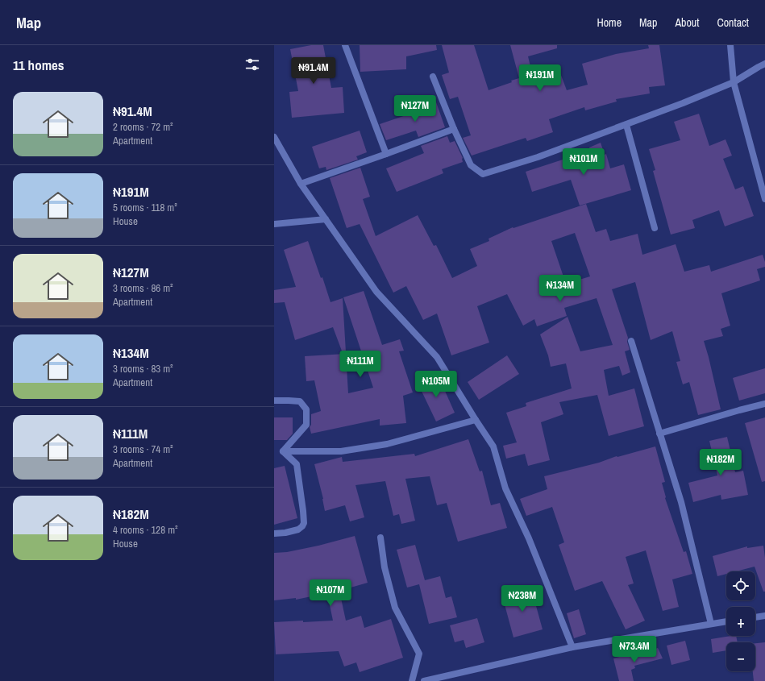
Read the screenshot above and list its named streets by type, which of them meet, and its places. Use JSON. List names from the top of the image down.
{
  "page": {
    "header": "Map",
    "nav": [
      "Home",
      "Map",
      "About",
      "Contact"
    ],
    "heading": "11 homes",
    "price": [
      "₦91.4M",
      "₦191M",
      "₦127M",
      "₦101M",
      "₦134M",
      "₦111M",
      "₦105M",
      "₦182M",
      "₦107M",
      "₦238M",
      "₦73.4M"
    ],
    "list": [
      {
        "name": "₦91.4M",
        "note": "2 rooms · 72 m² · Apartment"
      },
      {
        "name": "₦191M",
        "note": "5 rooms · 118 m² · House"
      },
      {
        "name": "₦127M",
        "note": "3 rooms · 86 m² · Apartment"
      },
      {
        "name": "₦134M",
        "note": "3 rooms · 83 m² · Apartment"
      },
      {
        "name": "₦111M",
        "note": "3 rooms · 74 m² · Apartment"
      },
      {
        "name": "₦182M",
        "note": "4 rooms · 128 m² · House"
      }
    ],
    "map_buttons": ["+", "−"]
  }
}
